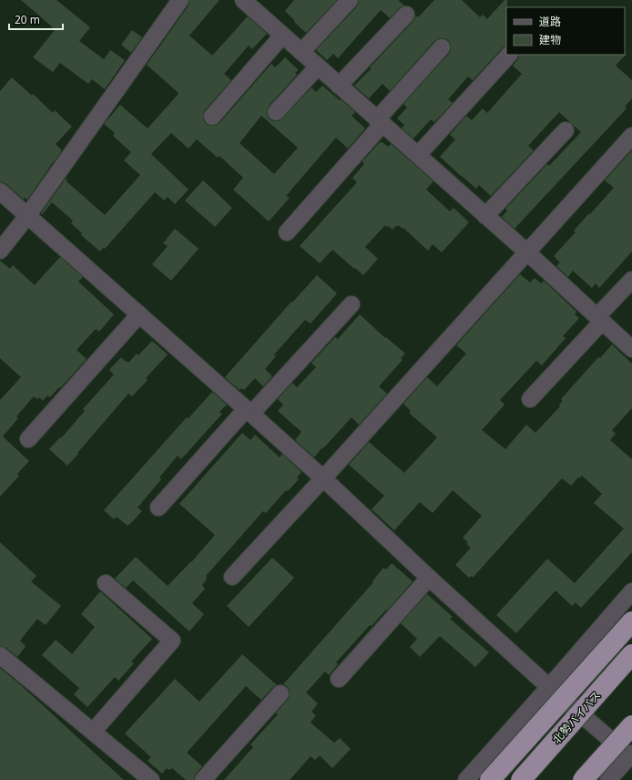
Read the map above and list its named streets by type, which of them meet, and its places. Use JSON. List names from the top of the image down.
{
  "streets": {
    "highway": ["北勢バイパス"]
  },
  "legend": ["道路", "建物"],
  "scale_bar": "20 m"
}
